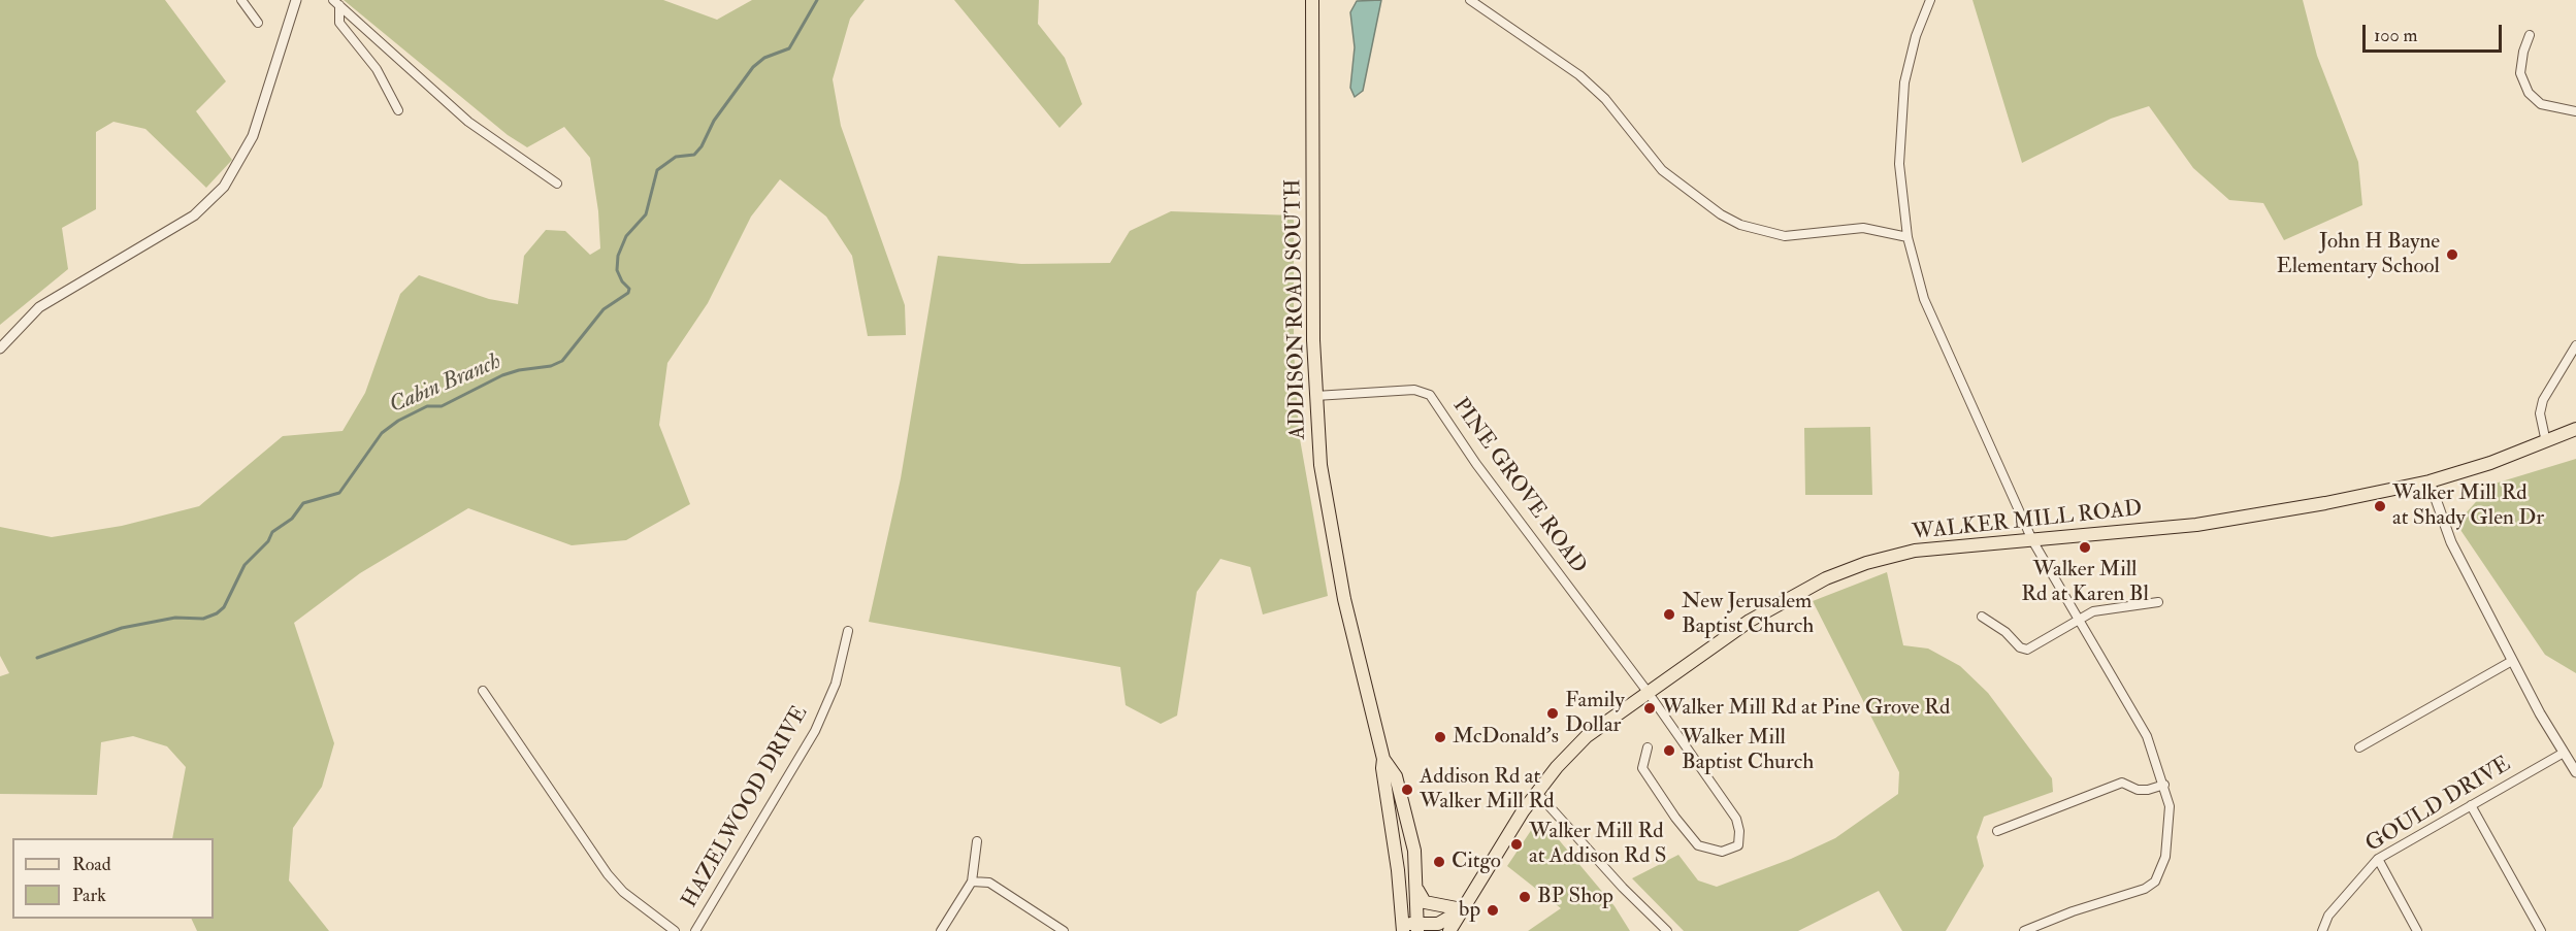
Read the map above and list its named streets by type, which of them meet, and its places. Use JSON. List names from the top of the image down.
{
  "streets": {
    "main road": ["ADDISON ROAD SOUTH", "WALKER MILL ROAD"],
    "street": ["PINE GROVE ROAD", "GOULD DRIVE", "HAZELWOOD DRIVE"]
  },
  "crossings": [
    ["ADDISON ROAD SOUTH", "PINE GROVE ROAD"],
    ["ADDISON ROAD SOUTH", "WALKER MILL ROAD"],
    ["PINE GROVE ROAD", "WALKER MILL ROAD"]
  ],
  "water": ["Cabin Branch"],
  "places": [
    "John H Bayne Elementary School",
    "Walker Mill Rd at Shady Glen Dr",
    "Walker Mill Rd at Karen Bl",
    "New Jerusalem Baptist Church",
    "Walker Mill Rd at Pine Grove Rd",
    "Family Dollar",
    "McDonald's",
    "Walker Mill Baptist Church",
    "Addison Rd at Walker Mill Rd",
    "Walker Mill Rd at Addison Rd S",
    "Citgo",
    "BP Shop",
    "bp"
  ],
  "legend": ["Road", "Park"],
  "scale_bar": "100 m"
}
